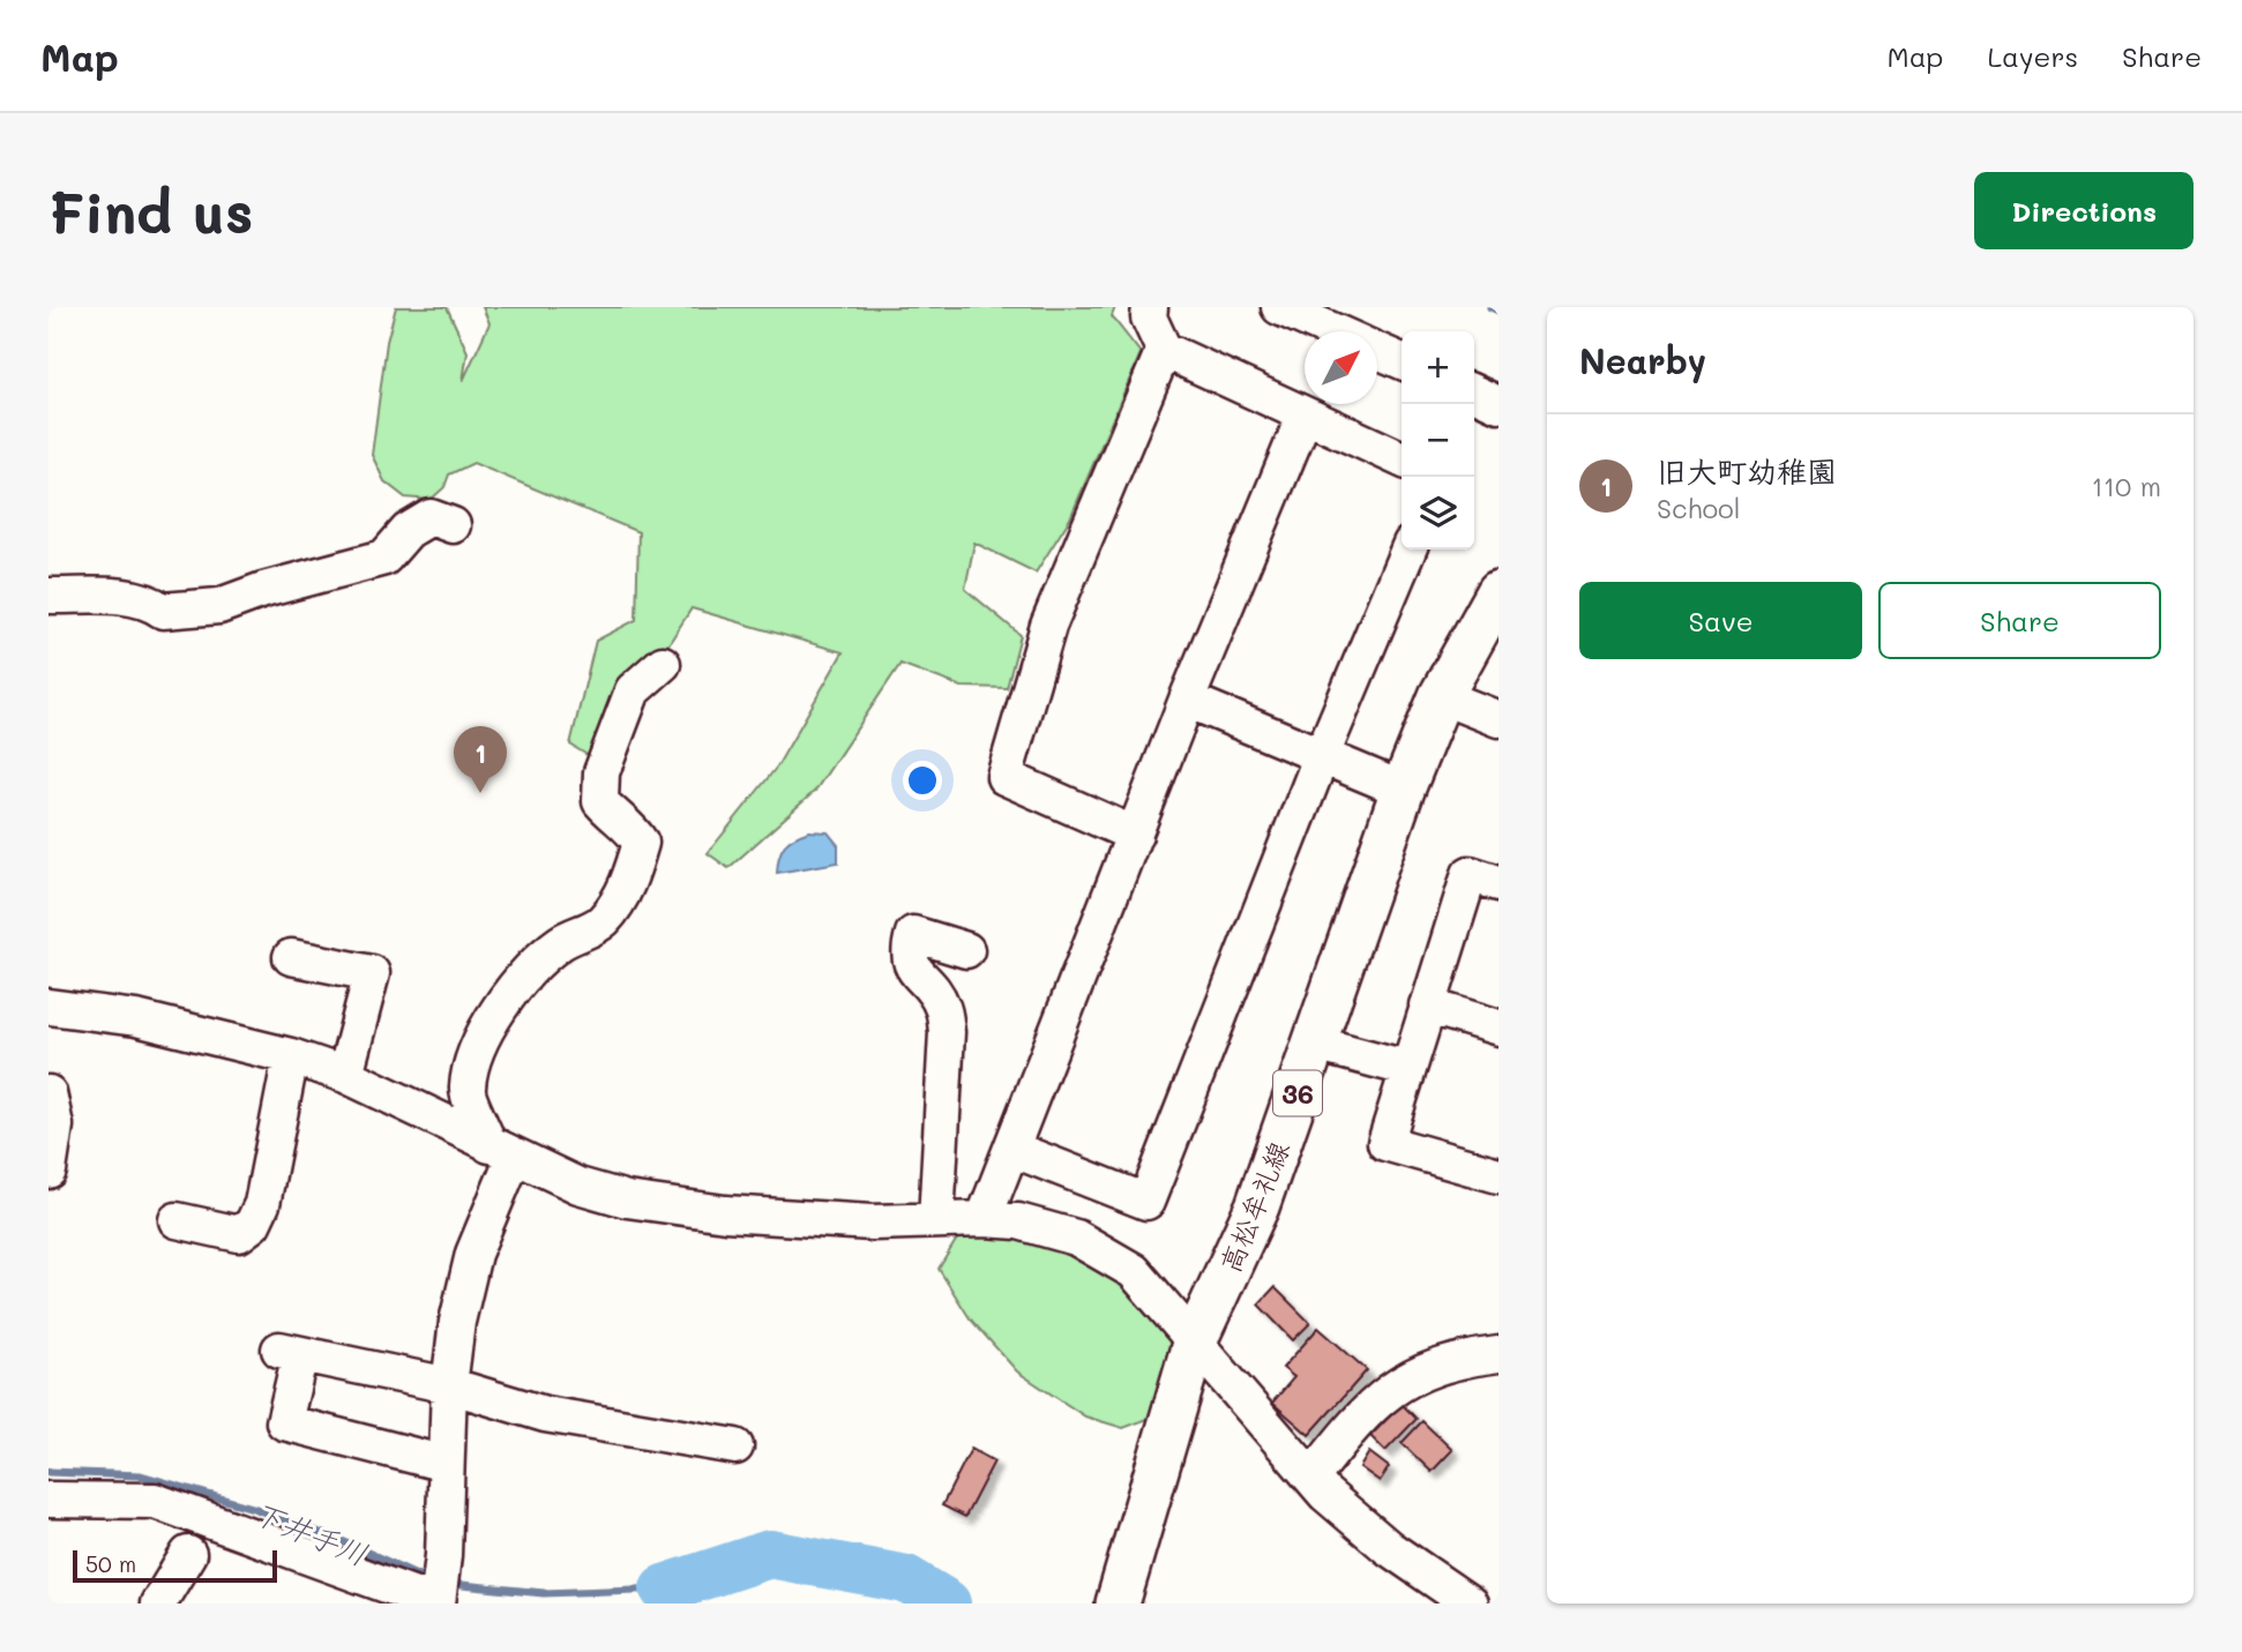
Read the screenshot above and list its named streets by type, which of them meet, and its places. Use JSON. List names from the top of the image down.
{
  "streets": {
    "main road": ["36", "高松牟礼線"]
  },
  "water": ["下井手川"],
  "scale_bar": "50 m",
  "north": "top right",
  "page": {
    "header": "Map",
    "nav": ["Map", "Layers", "Share"],
    "buttons": [
      "Directions",
      ["Save", "Share"]
    ],
    "title": "Find us",
    "heading": "Nearby",
    "map_buttons": ["+", "−"],
    "list": [
      {
        "mark": "1",
        "name": "旧大町幼稚園",
        "note": "School",
        "value": "110 m"
      }
    ],
    "pins": "1",
    "scale": "50 m"
  }
}
